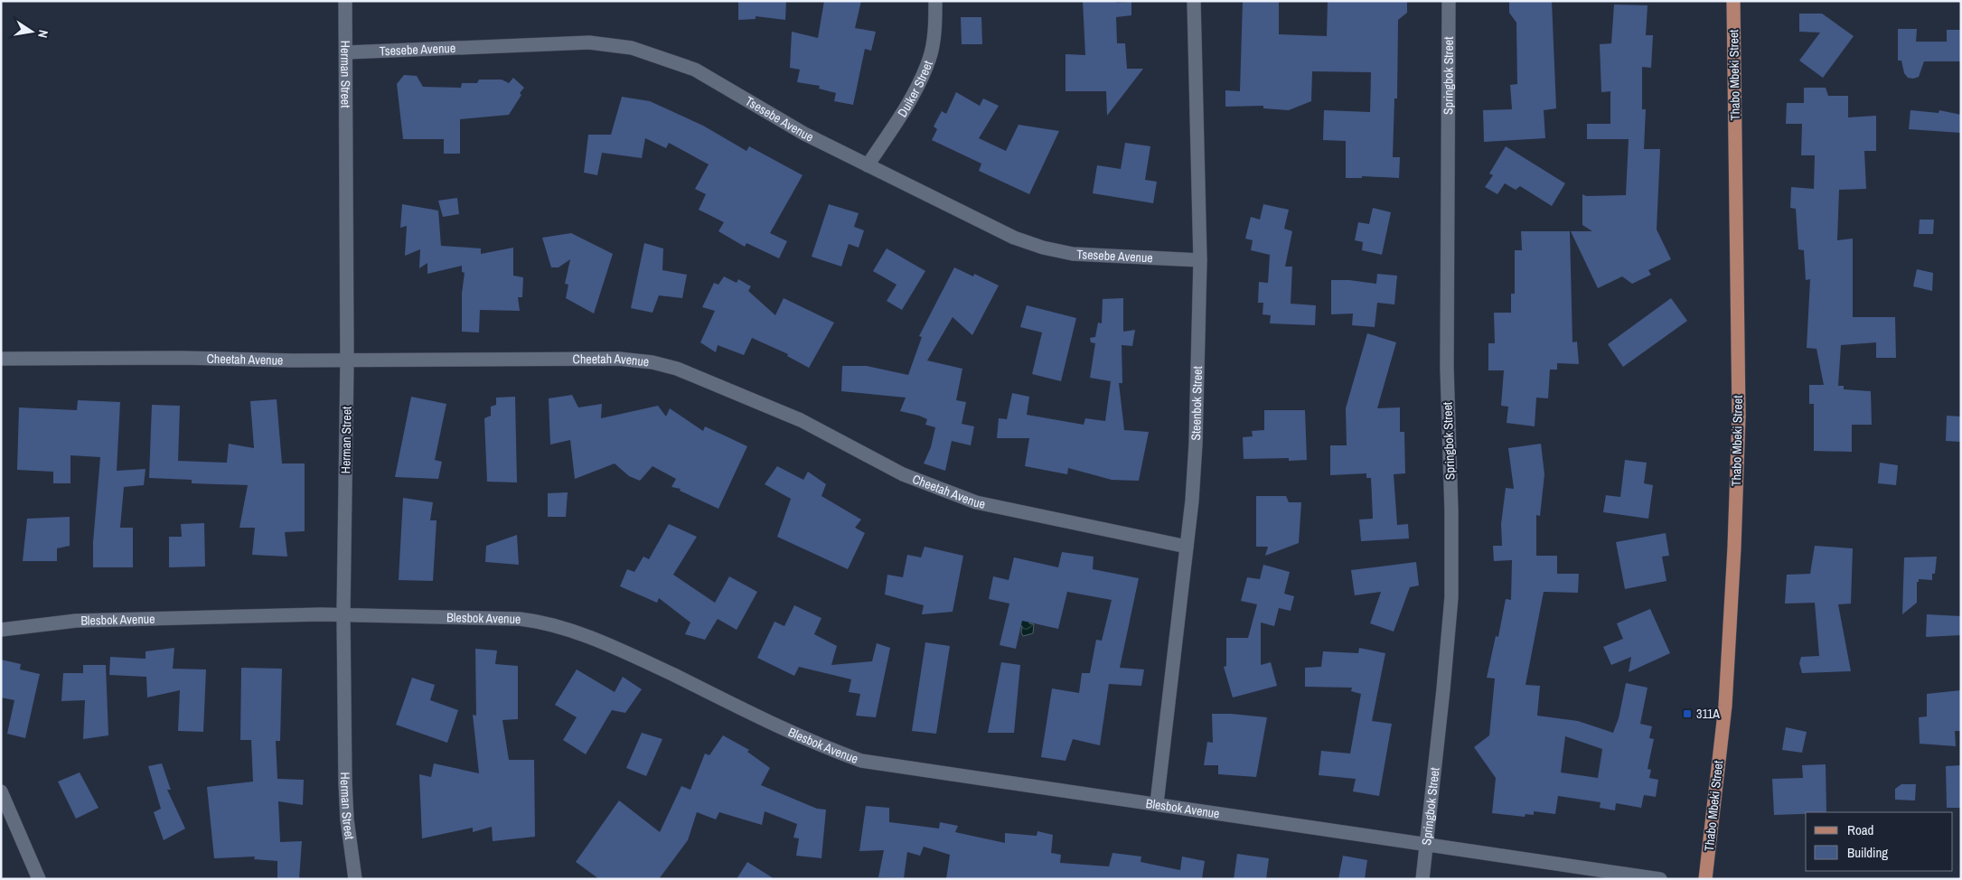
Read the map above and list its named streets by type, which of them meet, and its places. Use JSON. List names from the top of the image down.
{
  "streets": {
    "main road": ["Thabo Mbeki Street"],
    "street": [
      "Tsesebe Avenue",
      "Herman Street",
      "Springbok Street",
      "Duiker Street",
      "Cheetah Avenue",
      "Steenbok Street",
      "Blesbok Avenue"
    ]
  },
  "crossings": [
    ["Tsesebe Avenue", "Herman Street"],
    ["Tsesebe Avenue", "Duiker Street"],
    ["Tsesebe Avenue", "Steenbok Street"],
    ["Herman Street", "Cheetah Avenue"],
    ["Herman Street", "Blesbok Avenue"],
    ["Springbok Street", "Blesbok Avenue"],
    ["Cheetah Avenue", "Steenbok Street"],
    ["Steenbok Street", "Blesbok Avenue"]
  ],
  "places": {
    "transit": ["311A"]
  },
  "legend": ["Road", "Building"],
  "north": "right"
}
